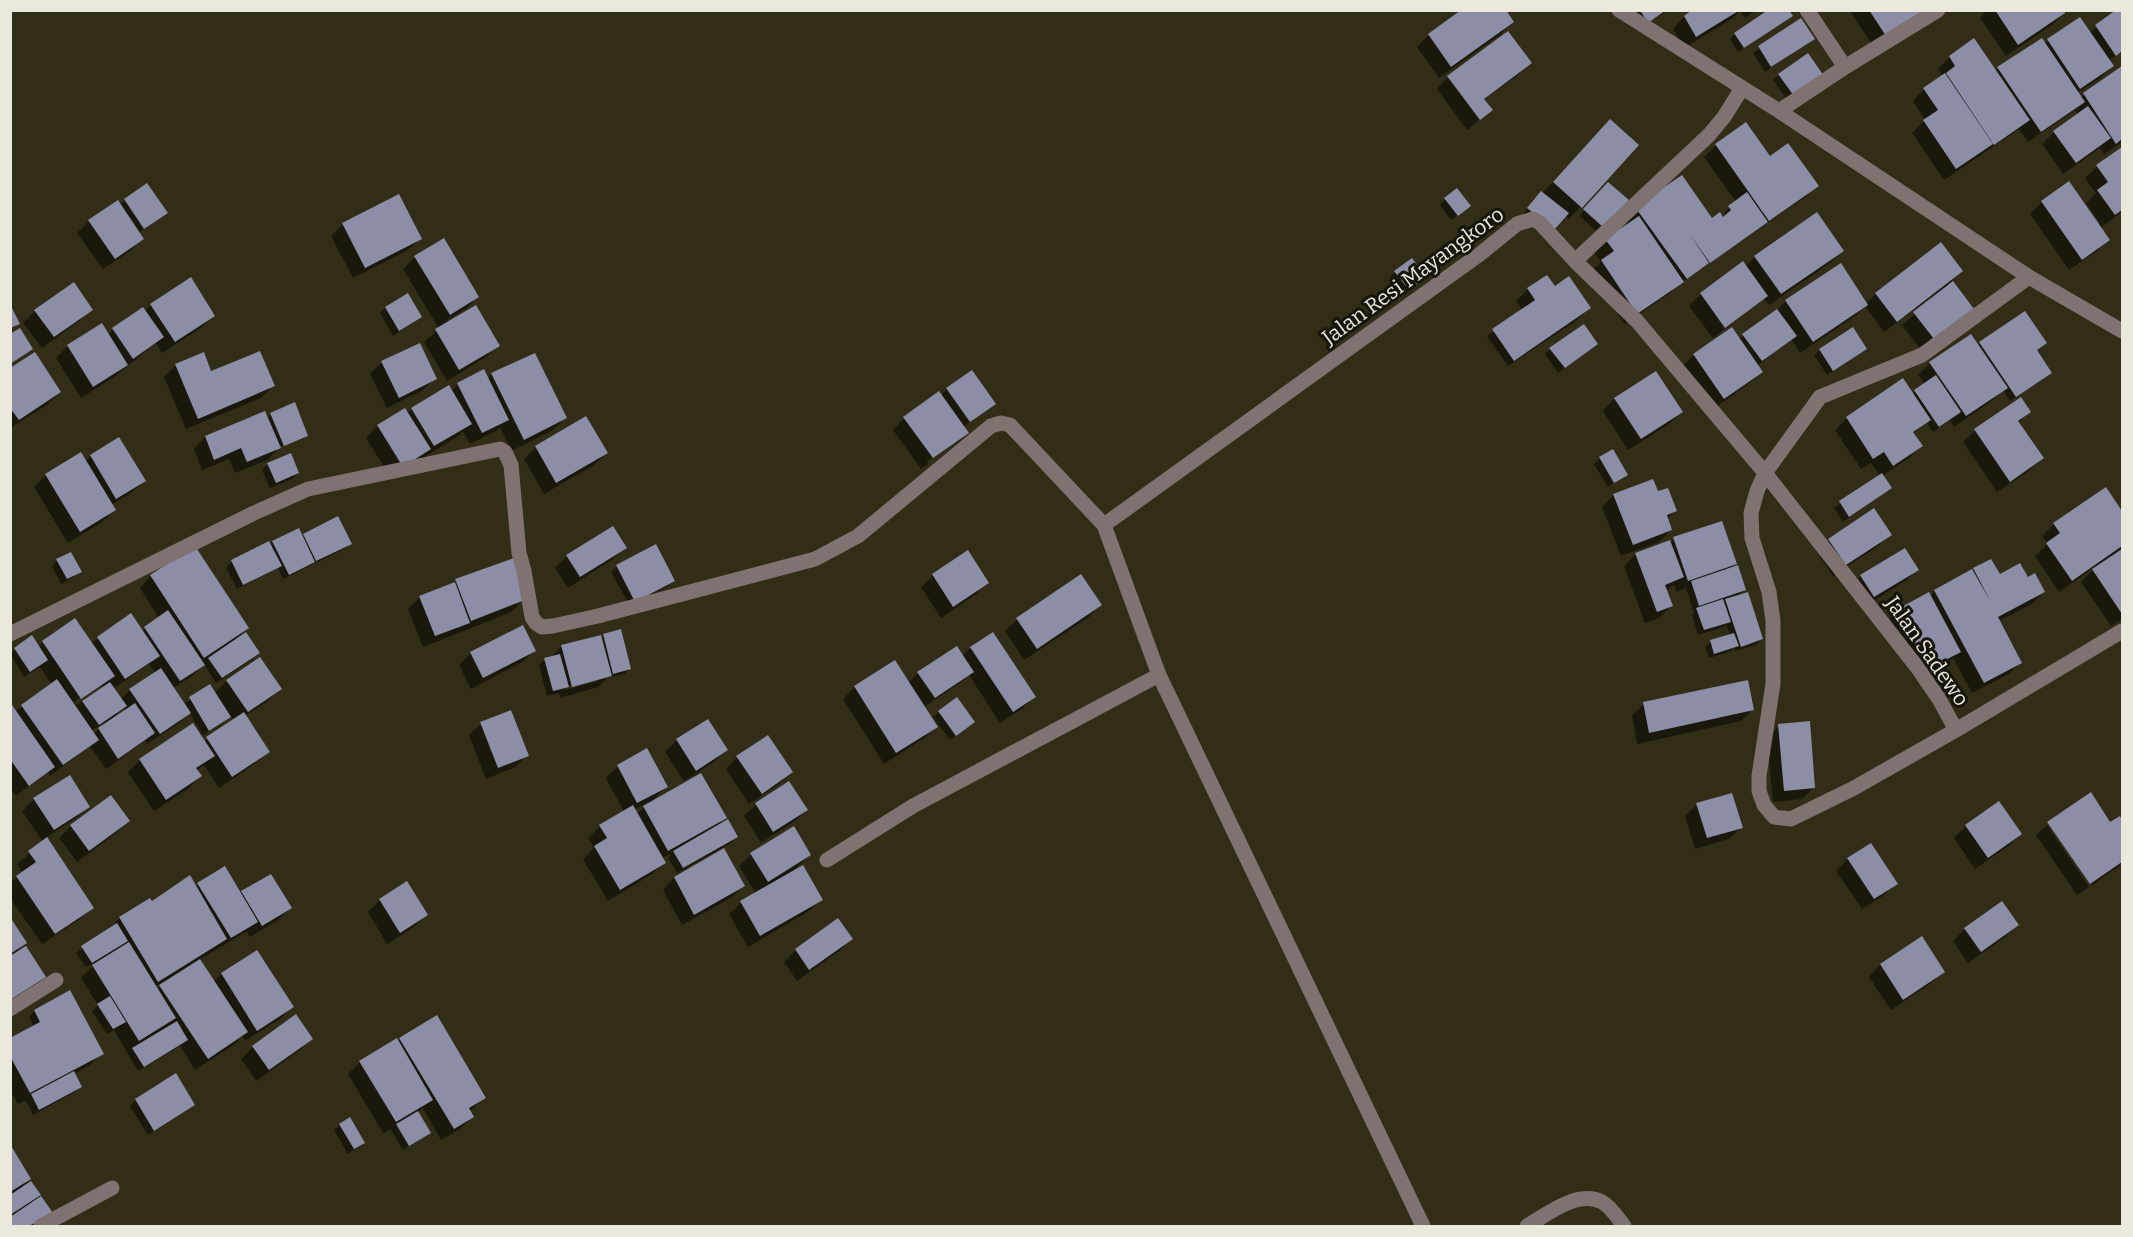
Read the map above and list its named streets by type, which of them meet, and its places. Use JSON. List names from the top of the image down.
{
  "streets": {
    "street": ["Jalan Resi Mayangkoro", "Jalan Sadewo"]
  },
  "crossings": [
    ["Jalan Resi Mayangkoro", "Jalan Sadewo"]
  ]
}
